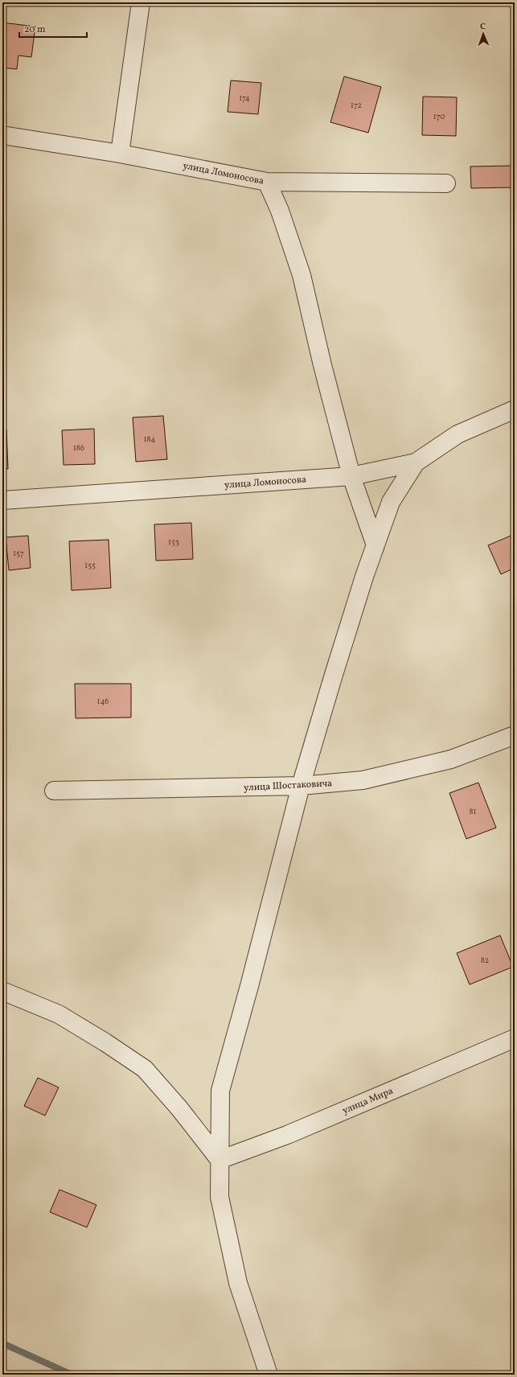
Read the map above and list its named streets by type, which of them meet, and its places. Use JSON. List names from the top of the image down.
{
  "streets": {
    "street": ["улица Ломоносова", "улица Шостаковича", "улица Мира"]
  },
  "house_numbers": [
    "174",
    "172",
    "170",
    "184",
    "186",
    "153",
    "157",
    "155",
    "146",
    "81",
    "82"
  ],
  "scale_bar": "20 m",
  "north": "top"
}
